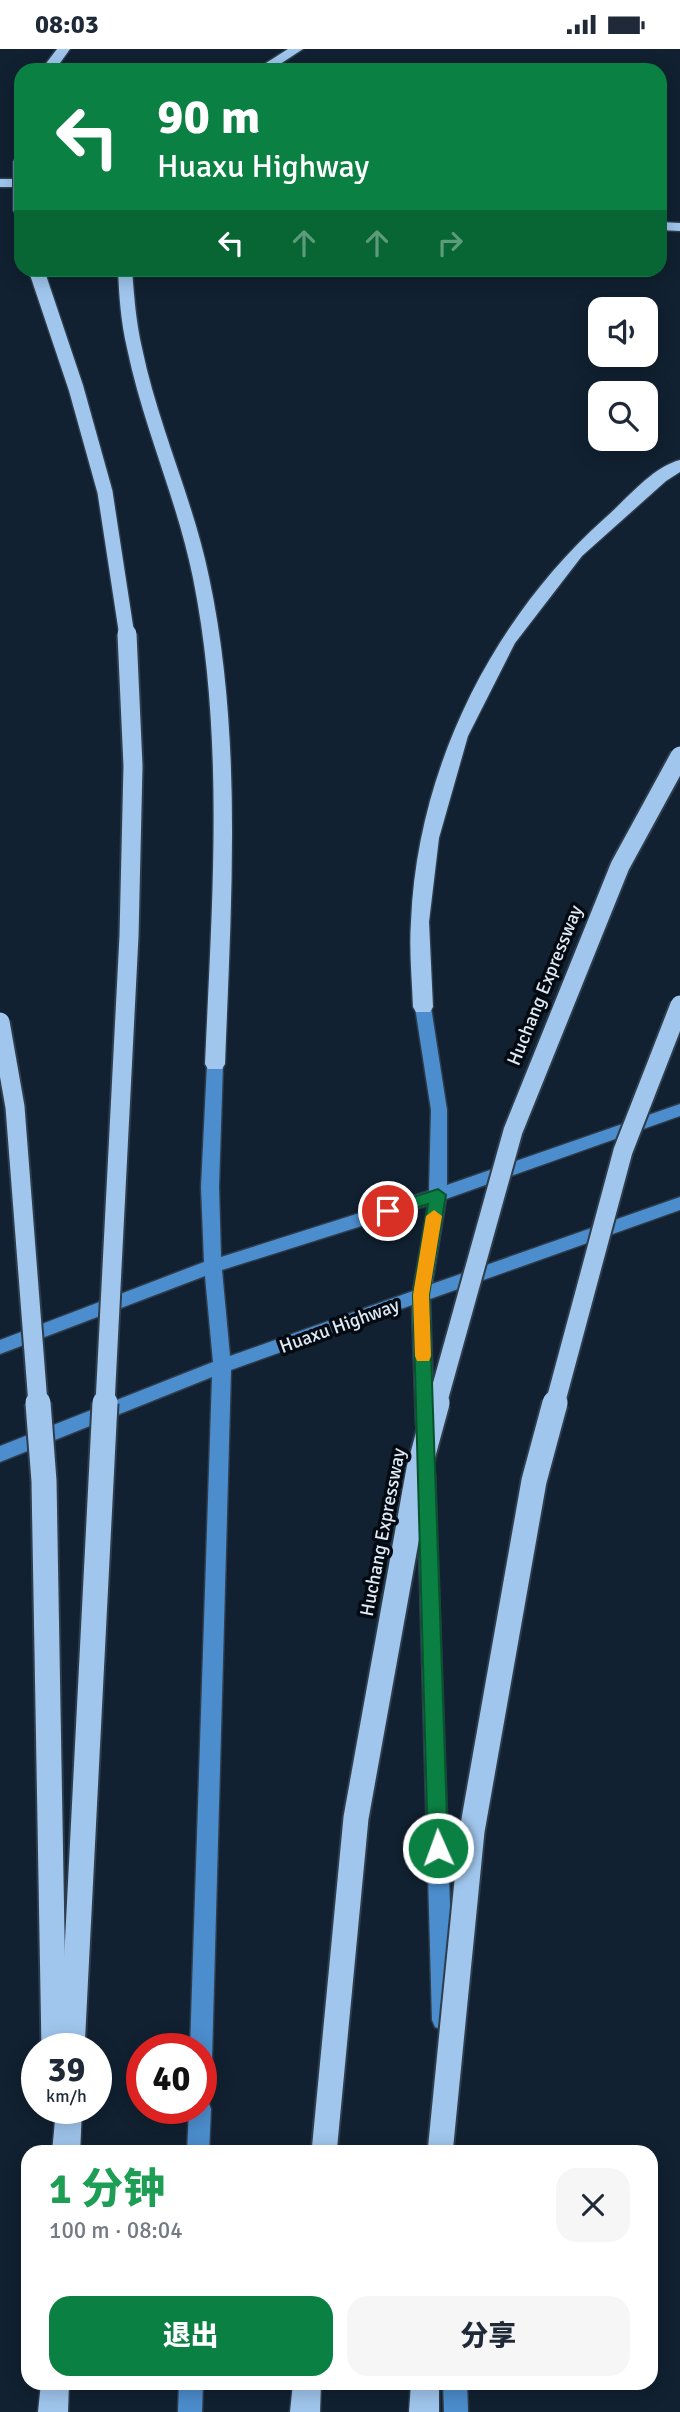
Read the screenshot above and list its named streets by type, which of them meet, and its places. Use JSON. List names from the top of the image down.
{
  "streets": {
    "highway": ["Huchang Expressway"],
    "street": ["Huaxu Highway"]
  },
  "page": {
    "status": "08:03",
    "turn": ["90 m", "Huaxu Highway"],
    "speed": "39 km/h",
    "limit": "40",
    "heading": ["1 分钟", "100 m · 08:04"],
    "buttons": ["退出", "分享"]
  }
}
